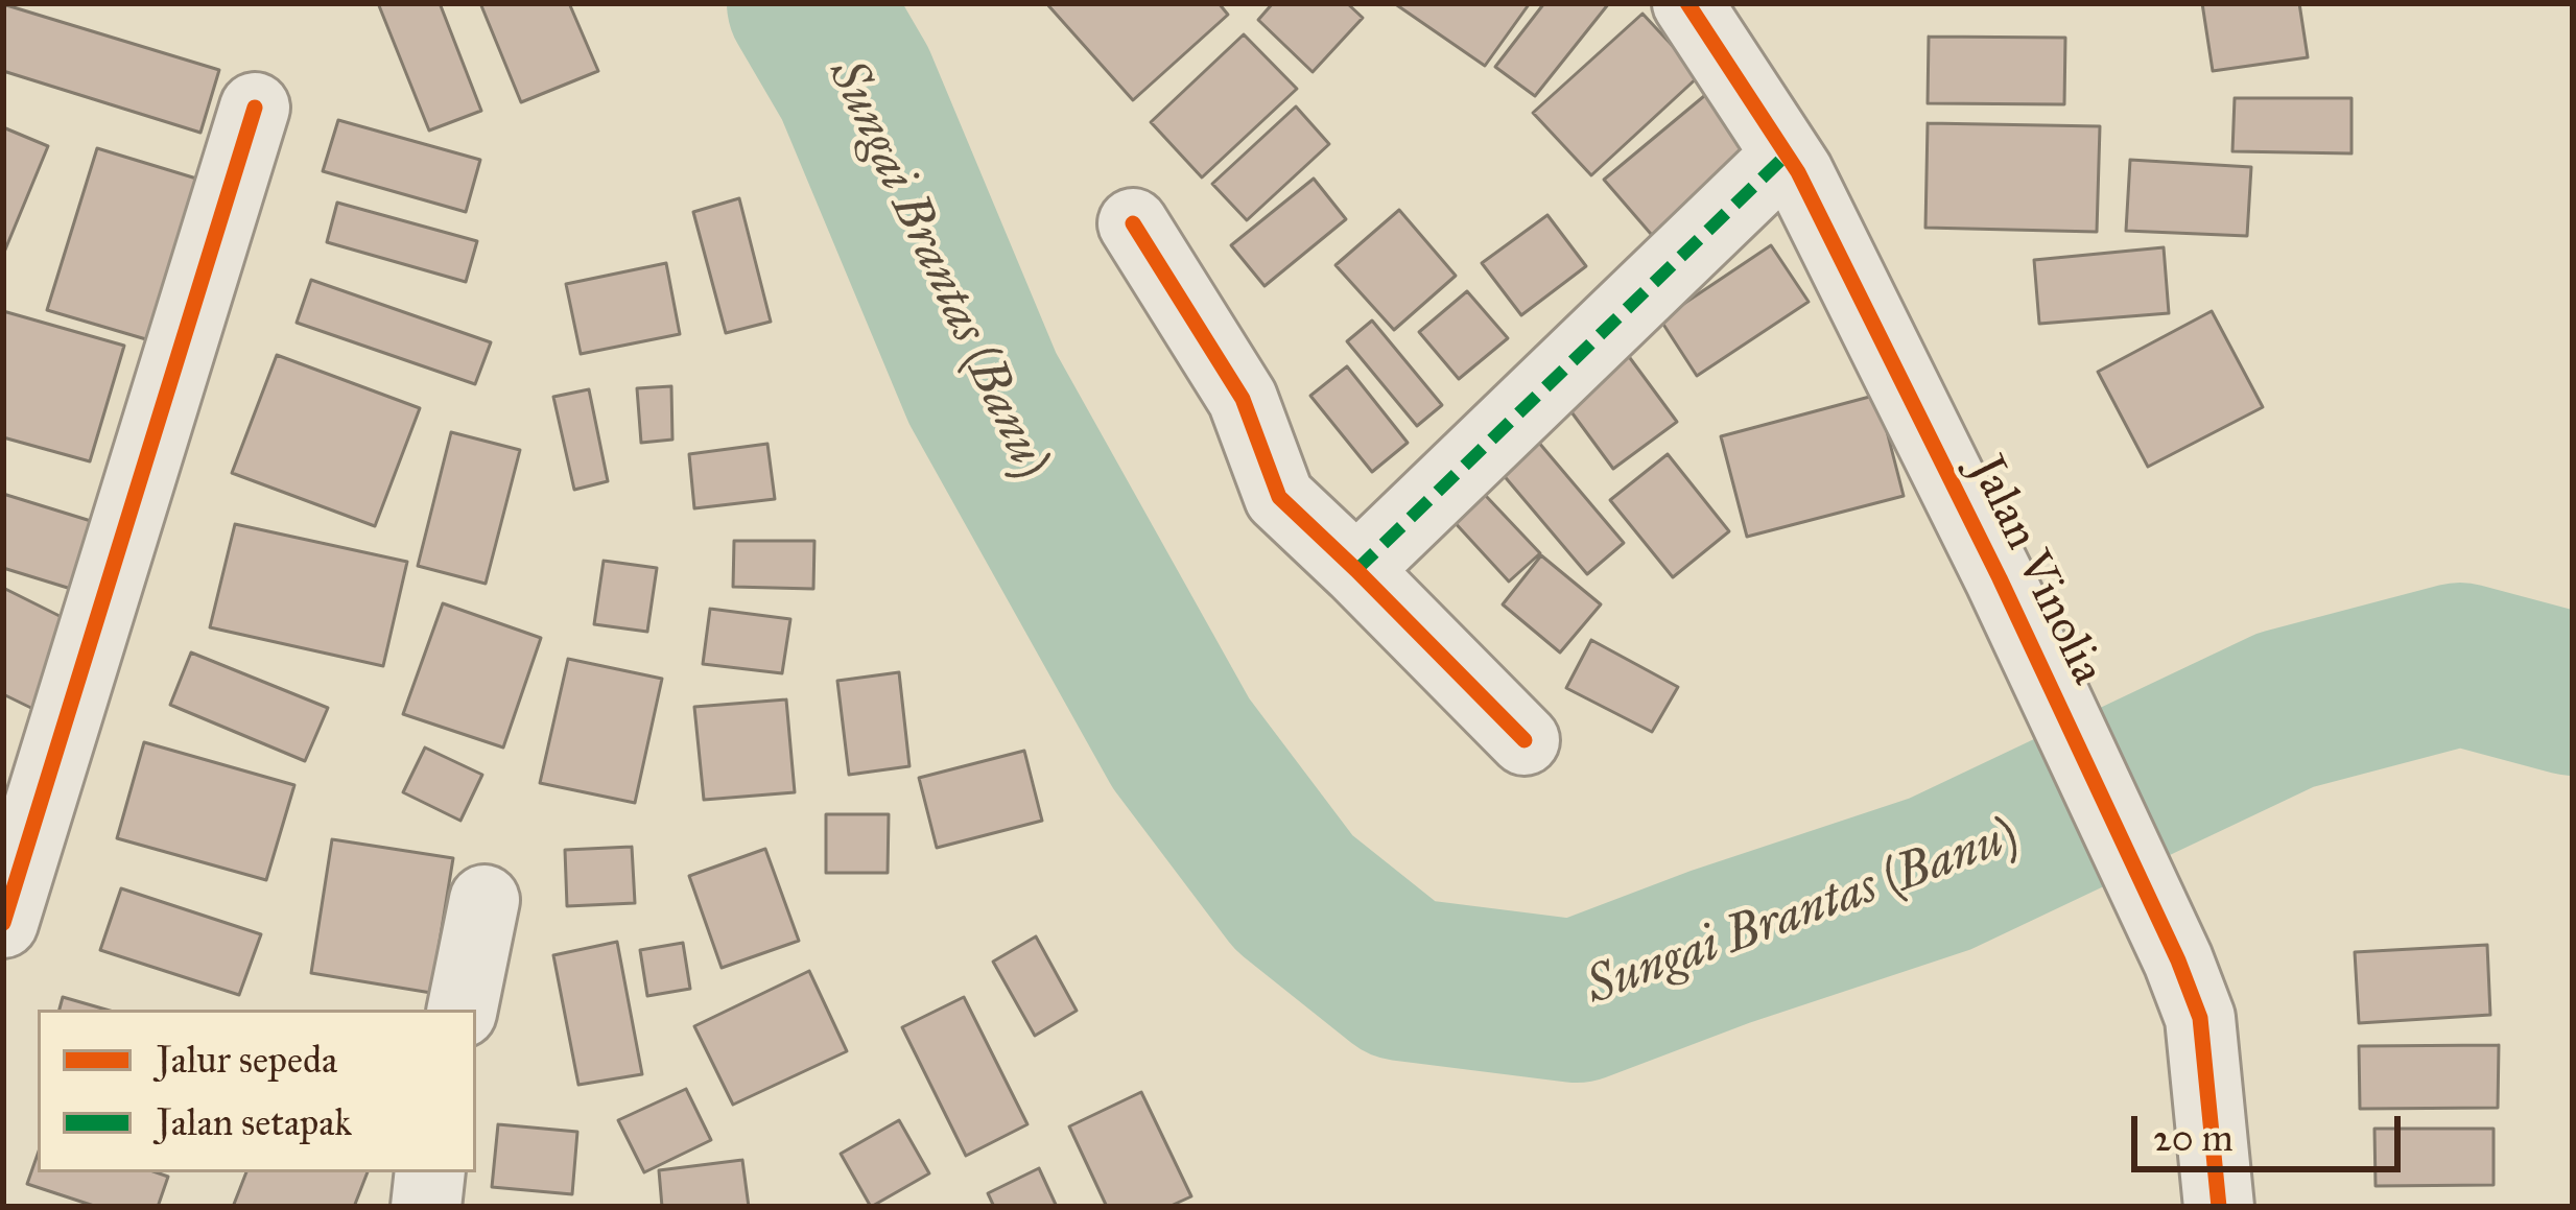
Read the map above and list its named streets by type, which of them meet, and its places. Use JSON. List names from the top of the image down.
{
  "streets": {
    "street": ["Jalan Vinolia"]
  },
  "water": ["Sungai Brantas (Banu)"],
  "legend": ["Jalur sepeda", "Jalan setapak"],
  "scale_bar": "20 m"
}
